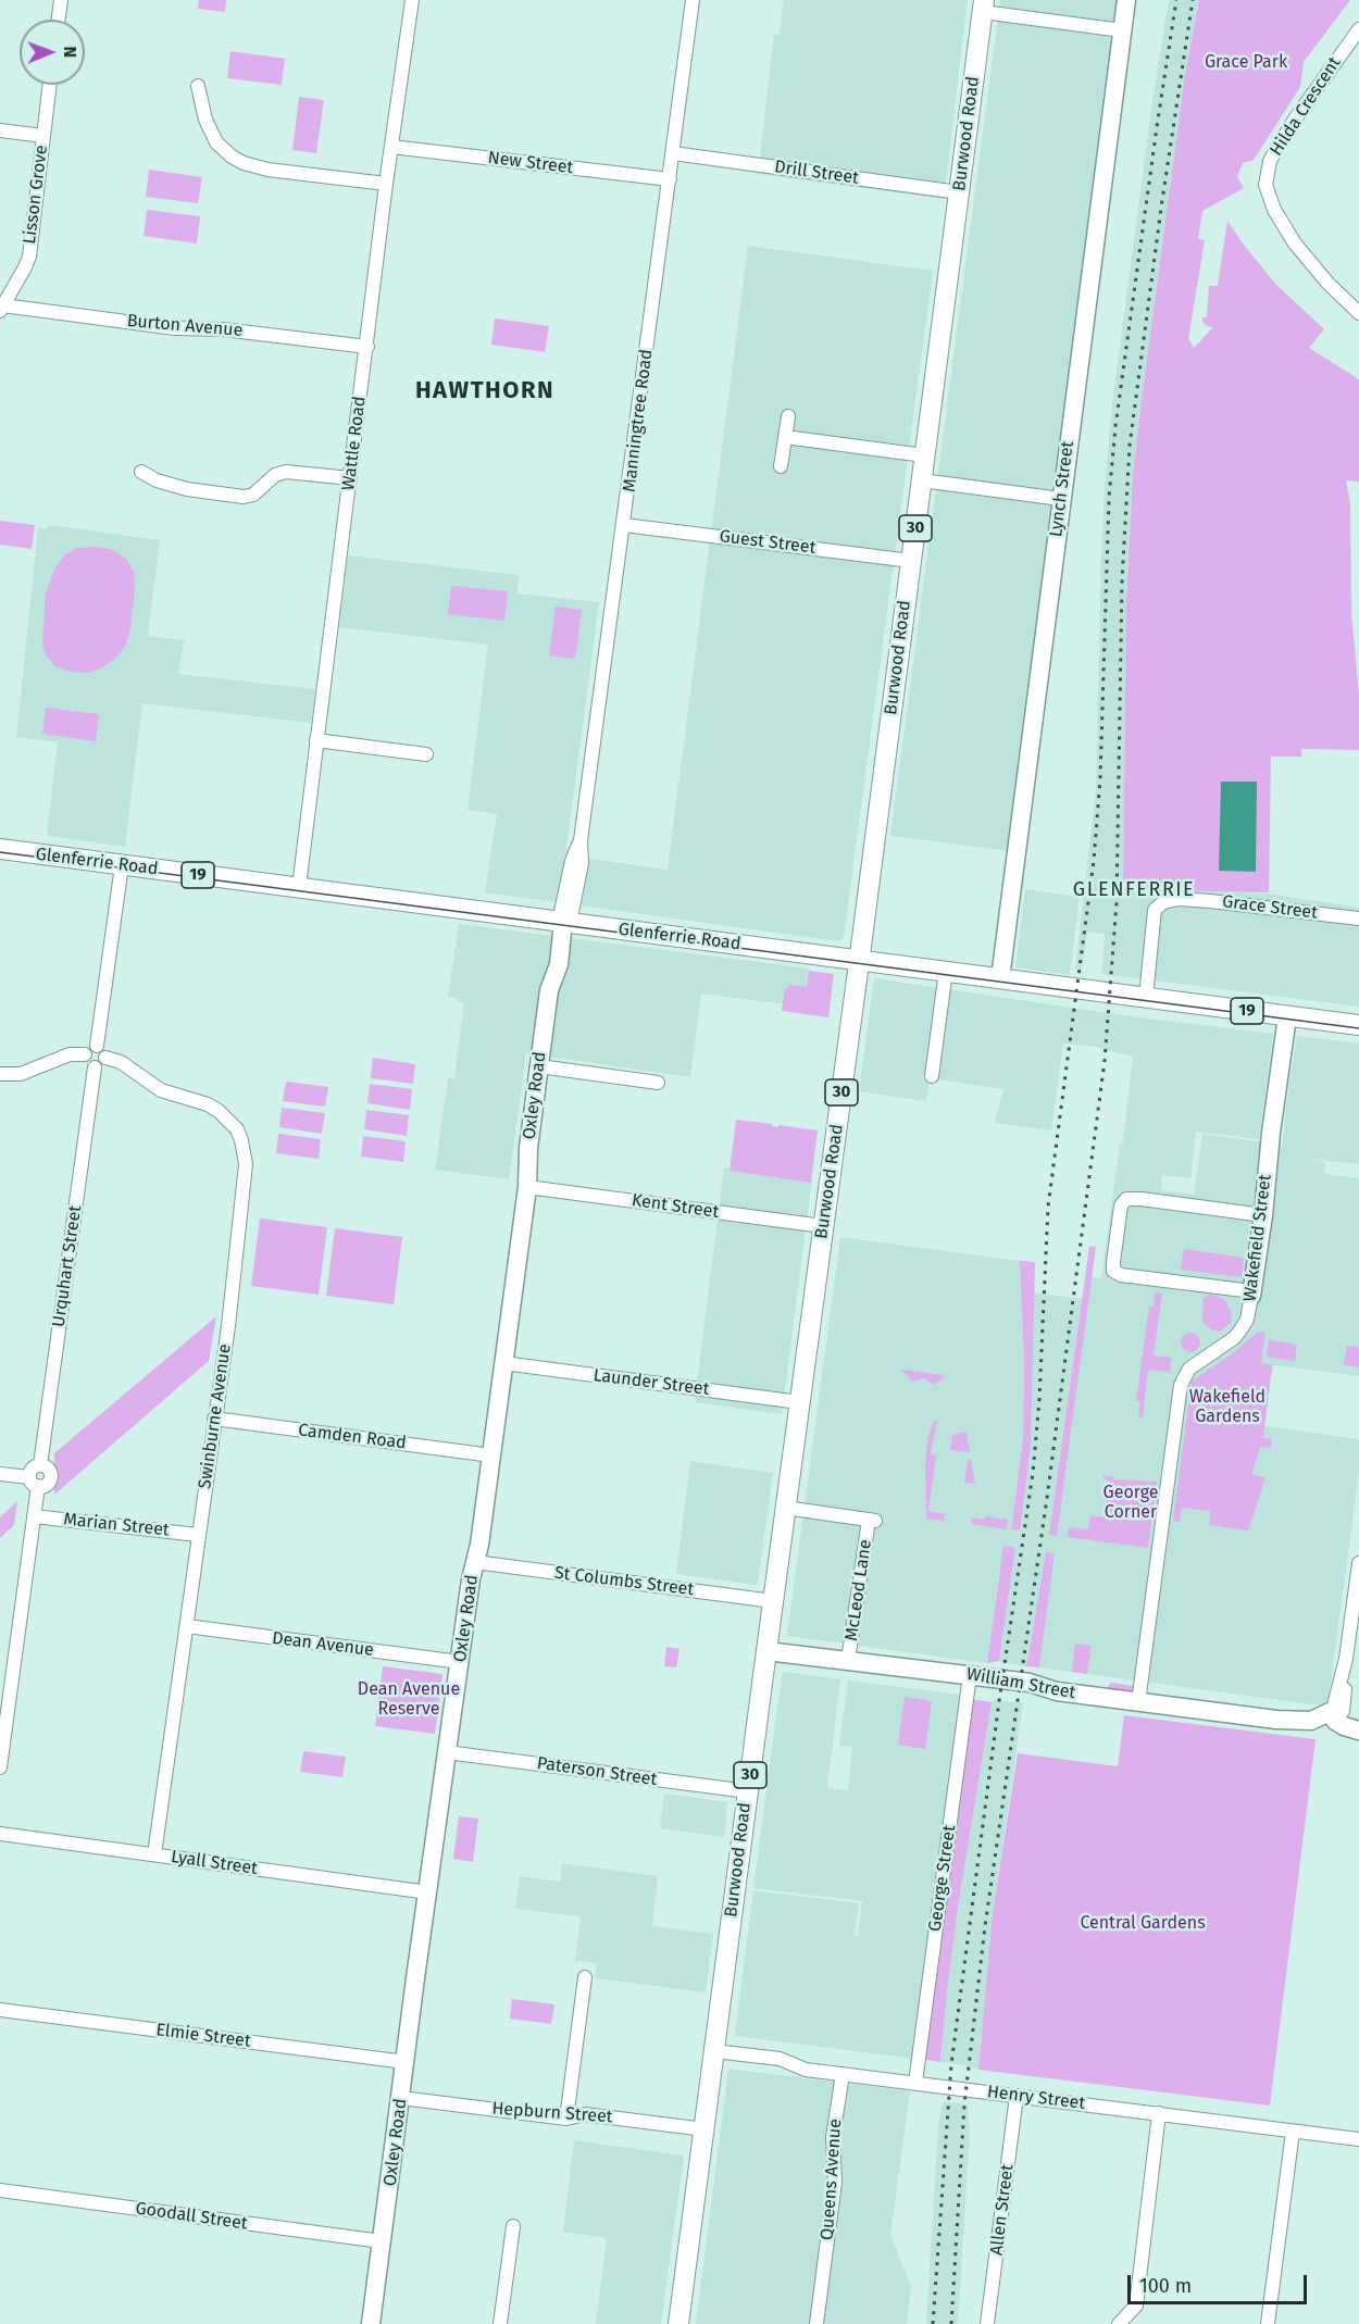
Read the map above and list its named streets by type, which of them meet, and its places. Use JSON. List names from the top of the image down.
{
  "streets": {
    "main road": [
      "Burwood Road",
      "30",
      "Glenferrie Road",
      "19"
    ],
    "street": [
      "Hilda Crescent",
      "New Street",
      "Drill Street",
      "Lisson Grove",
      "Burton Avenue",
      "Manningtree Road",
      "Wattle Road",
      "Lynch Street",
      "Guest Street",
      "Grace Street",
      "Oxley Road",
      "Kent Street",
      "Wakefield Street",
      "Urquhart Street",
      "Launder Street",
      "Swinburne Avenue",
      "Camden Road",
      "Marian Street",
      "St Columbs Street",
      "McLeod Lane",
      "Dean Avenue",
      "William Street",
      "Paterson Street",
      "Lyall Street",
      "George Street",
      "Elmie Street",
      "Henry Street",
      "Hepburn Street",
      "Queens Avenue",
      "Allen Street",
      "Goodall Street"
    ]
  },
  "crossings": [
    ["Burwood Road", "Drill Street"],
    ["Burwood Road", "Guest Street"],
    ["Burwood Road", "Glenferrie Road"],
    ["Burwood Road", "Kent Street"],
    ["Burwood Road", "Launder Street"],
    ["Burwood Road", "St Columbs Street"],
    ["Burwood Road", "McLeod Lane"],
    ["Burwood Road", "William Street"],
    ["Burwood Road", "Paterson Street"],
    ["Burwood Road", "Henry Street"],
    ["Burwood Road", "Hepburn Street"],
    ["New Street", "Manningtree Road"],
    ["New Street", "Wattle Road"],
    ["Drill Street", "Manningtree Road"],
    ["Lisson Grove", "Burton Avenue"],
    ["Burton Avenue", "Wattle Road"],
    ["Manningtree Road", "Guest Street"],
    ["Manningtree Road", "Glenferrie Road"],
    ["Manningtree Road", "Oxley Road"],
    ["Wattle Road", "Glenferrie Road"],
    ["Lynch Street", "Glenferrie Road"],
    ["Glenferrie Road", "Grace Street"],
    ["Glenferrie Road", "Oxley Road"],
    ["Glenferrie Road", "Wakefield Street"],
    ["Oxley Road", "Kent Street"],
    ["Oxley Road", "Launder Street"],
    ["Oxley Road", "Camden Road"],
    ["Oxley Road", "St Columbs Street"],
    ["Oxley Road", "Dean Avenue"],
    ["Oxley Road", "Paterson Street"],
    ["Oxley Road", "Lyall Street"],
    ["Oxley Road", "Elmie Street"],
    ["Oxley Road", "Hepburn Street"],
    ["Oxley Road", "Goodall Street"],
    ["Wakefield Street", "William Street"],
    ["Urquhart Street", "Swinburne Avenue"],
    ["Swinburne Avenue", "Camden Road"],
    ["Swinburne Avenue", "Marian Street"],
    ["Swinburne Avenue", "Dean Avenue"],
    ["Swinburne Avenue", "Lyall Street"],
    ["McLeod Lane", "William Street"],
    ["William Street", "George Street"],
    ["George Street", "Henry Street"],
    ["Henry Street", "Queens Avenue"],
    ["Henry Street", "Allen Street"]
  ],
  "districts": ["HAWTHORN", "GLENFERRIE"],
  "parks": [
    "Grace Park",
    "Wakefield Gardens",
    "George Corner",
    "Dean Avenue Reserve",
    "Central Gardens"
  ],
  "scale_bar": "100 m",
  "north": "right"
}
